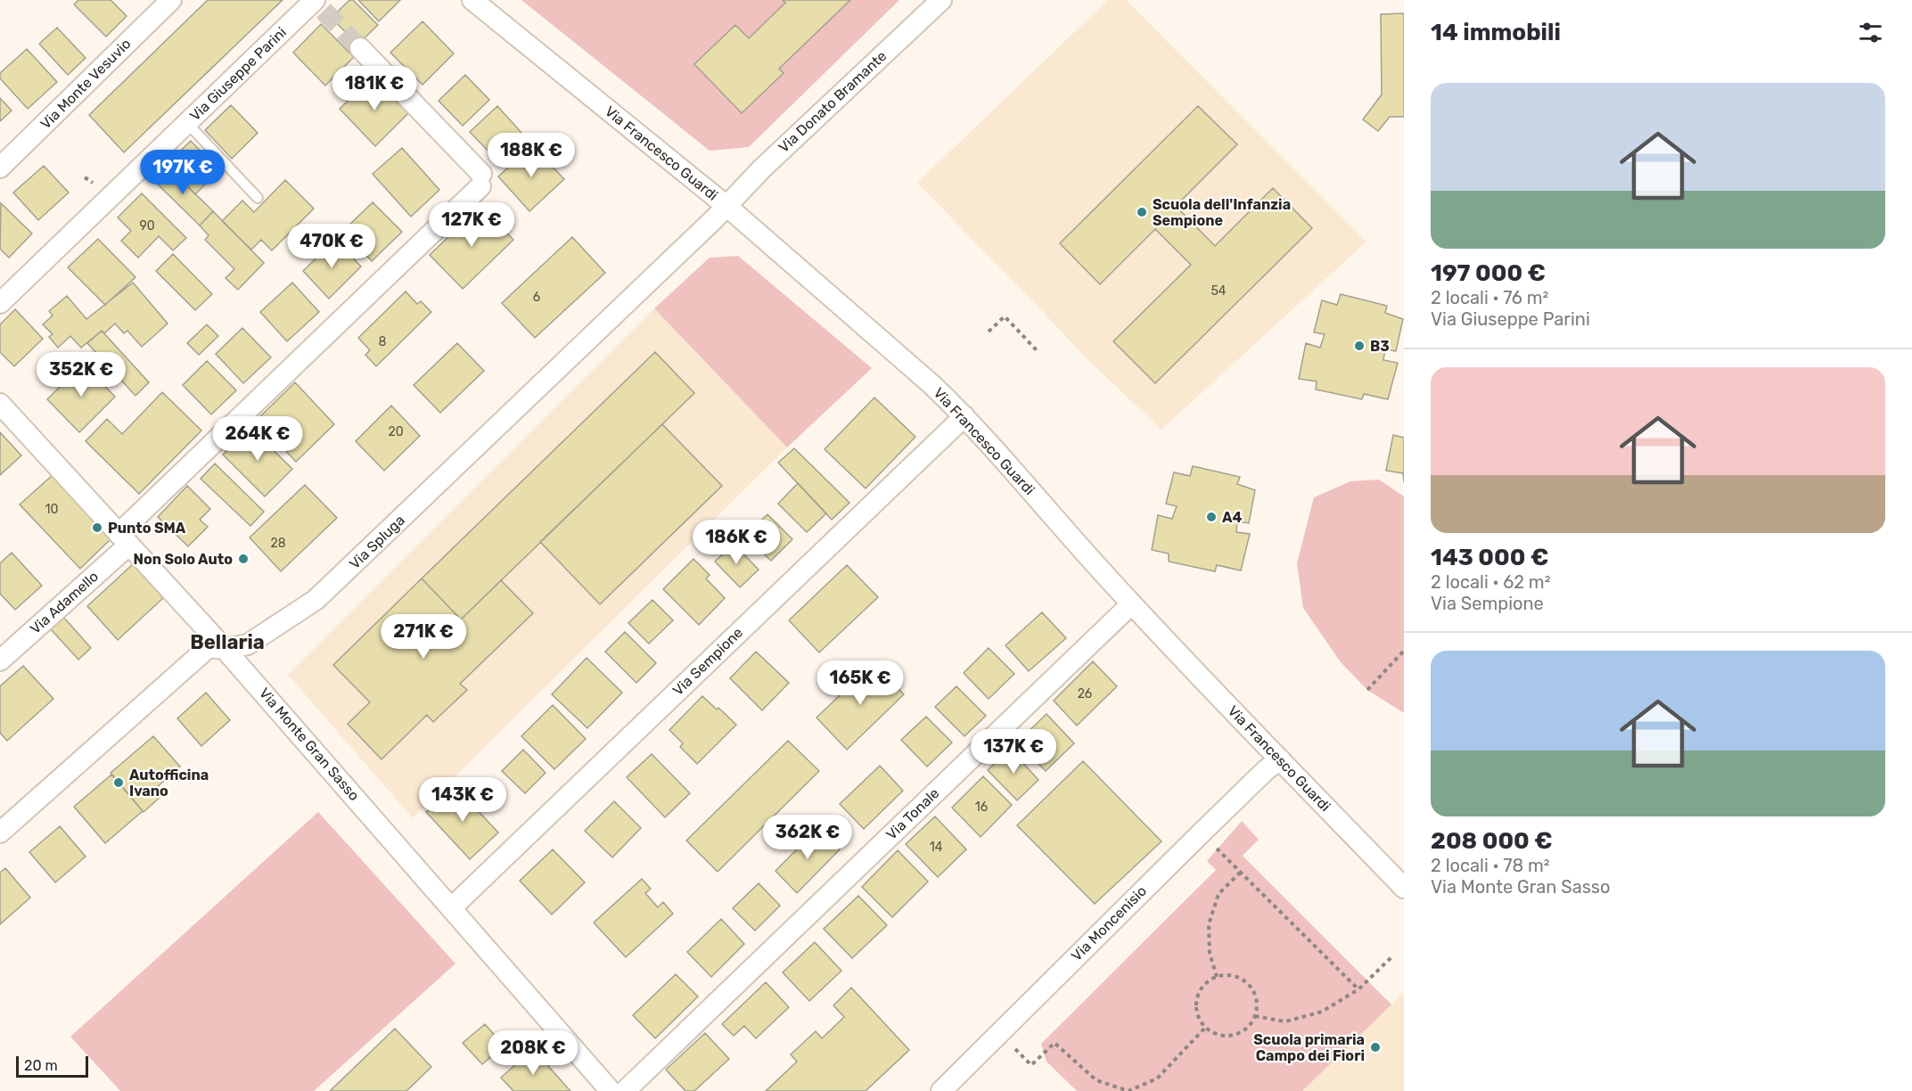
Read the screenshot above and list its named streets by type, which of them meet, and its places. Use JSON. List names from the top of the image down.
{
  "streets": {
    "street": [
      "Via Giuseppe Parini",
      "Via Monte Vesuvio",
      "Via Donato Bramante",
      "Via Francesco Guardi",
      "Via Spluga",
      "Via Adamello",
      "Via Sempione",
      "Via Monte Gran Sasso",
      "Via Tonale",
      "Via Moncenisio"
    ]
  },
  "crossings": [
    ["Via Donato Bramante", "Via Francesco Guardi"],
    ["Via Donato Bramante", "Via Spluga"],
    ["Via Francesco Guardi", "Via Spluga"],
    ["Via Francesco Guardi", "Via Sempione"],
    ["Via Francesco Guardi", "Via Tonale"],
    ["Via Francesco Guardi", "Via Moncenisio"],
    ["Via Spluga", "Via Monte Gran Sasso"],
    ["Via Adamello", "Via Monte Gran Sasso"],
    ["Via Sempione", "Via Monte Gran Sasso"]
  ],
  "districts": ["Bellaria"],
  "places": [
    "Scuola dell'Infanzia Sempione",
    "B3",
    "A4",
    "Punto SMA",
    "Non Solo Auto",
    "Autofficina Ivano",
    "Scuola primaria Campo dei Fiori"
  ],
  "house_numbers": [
    "90",
    "54",
    "6",
    "8",
    "20",
    "10",
    "28",
    "26",
    "16",
    "14"
  ],
  "scale_bar": "20 m",
  "page": {
    "heading": "14 immobili",
    "list": [
      {
        "name": "197 000 €",
        "note": "2 locali · 76 m² · Via Giuseppe Parini"
      },
      {
        "name": "143 000 €",
        "note": "2 locali · 62 m² · Via Sempione"
      },
      {
        "name": "208 000 €",
        "note": "2 locali · 78 m² · Via Monte Gran Sasso"
      }
    ],
    "price": [
      "181K €",
      "188K €",
      "197K €",
      "127K €",
      "470K €",
      "352K €",
      "264K €",
      "186K €",
      "271K €",
      "165K €",
      "137K €",
      "143K €",
      "362K €",
      "208K €"
    ],
    "scale": "20 m"
  }
}
